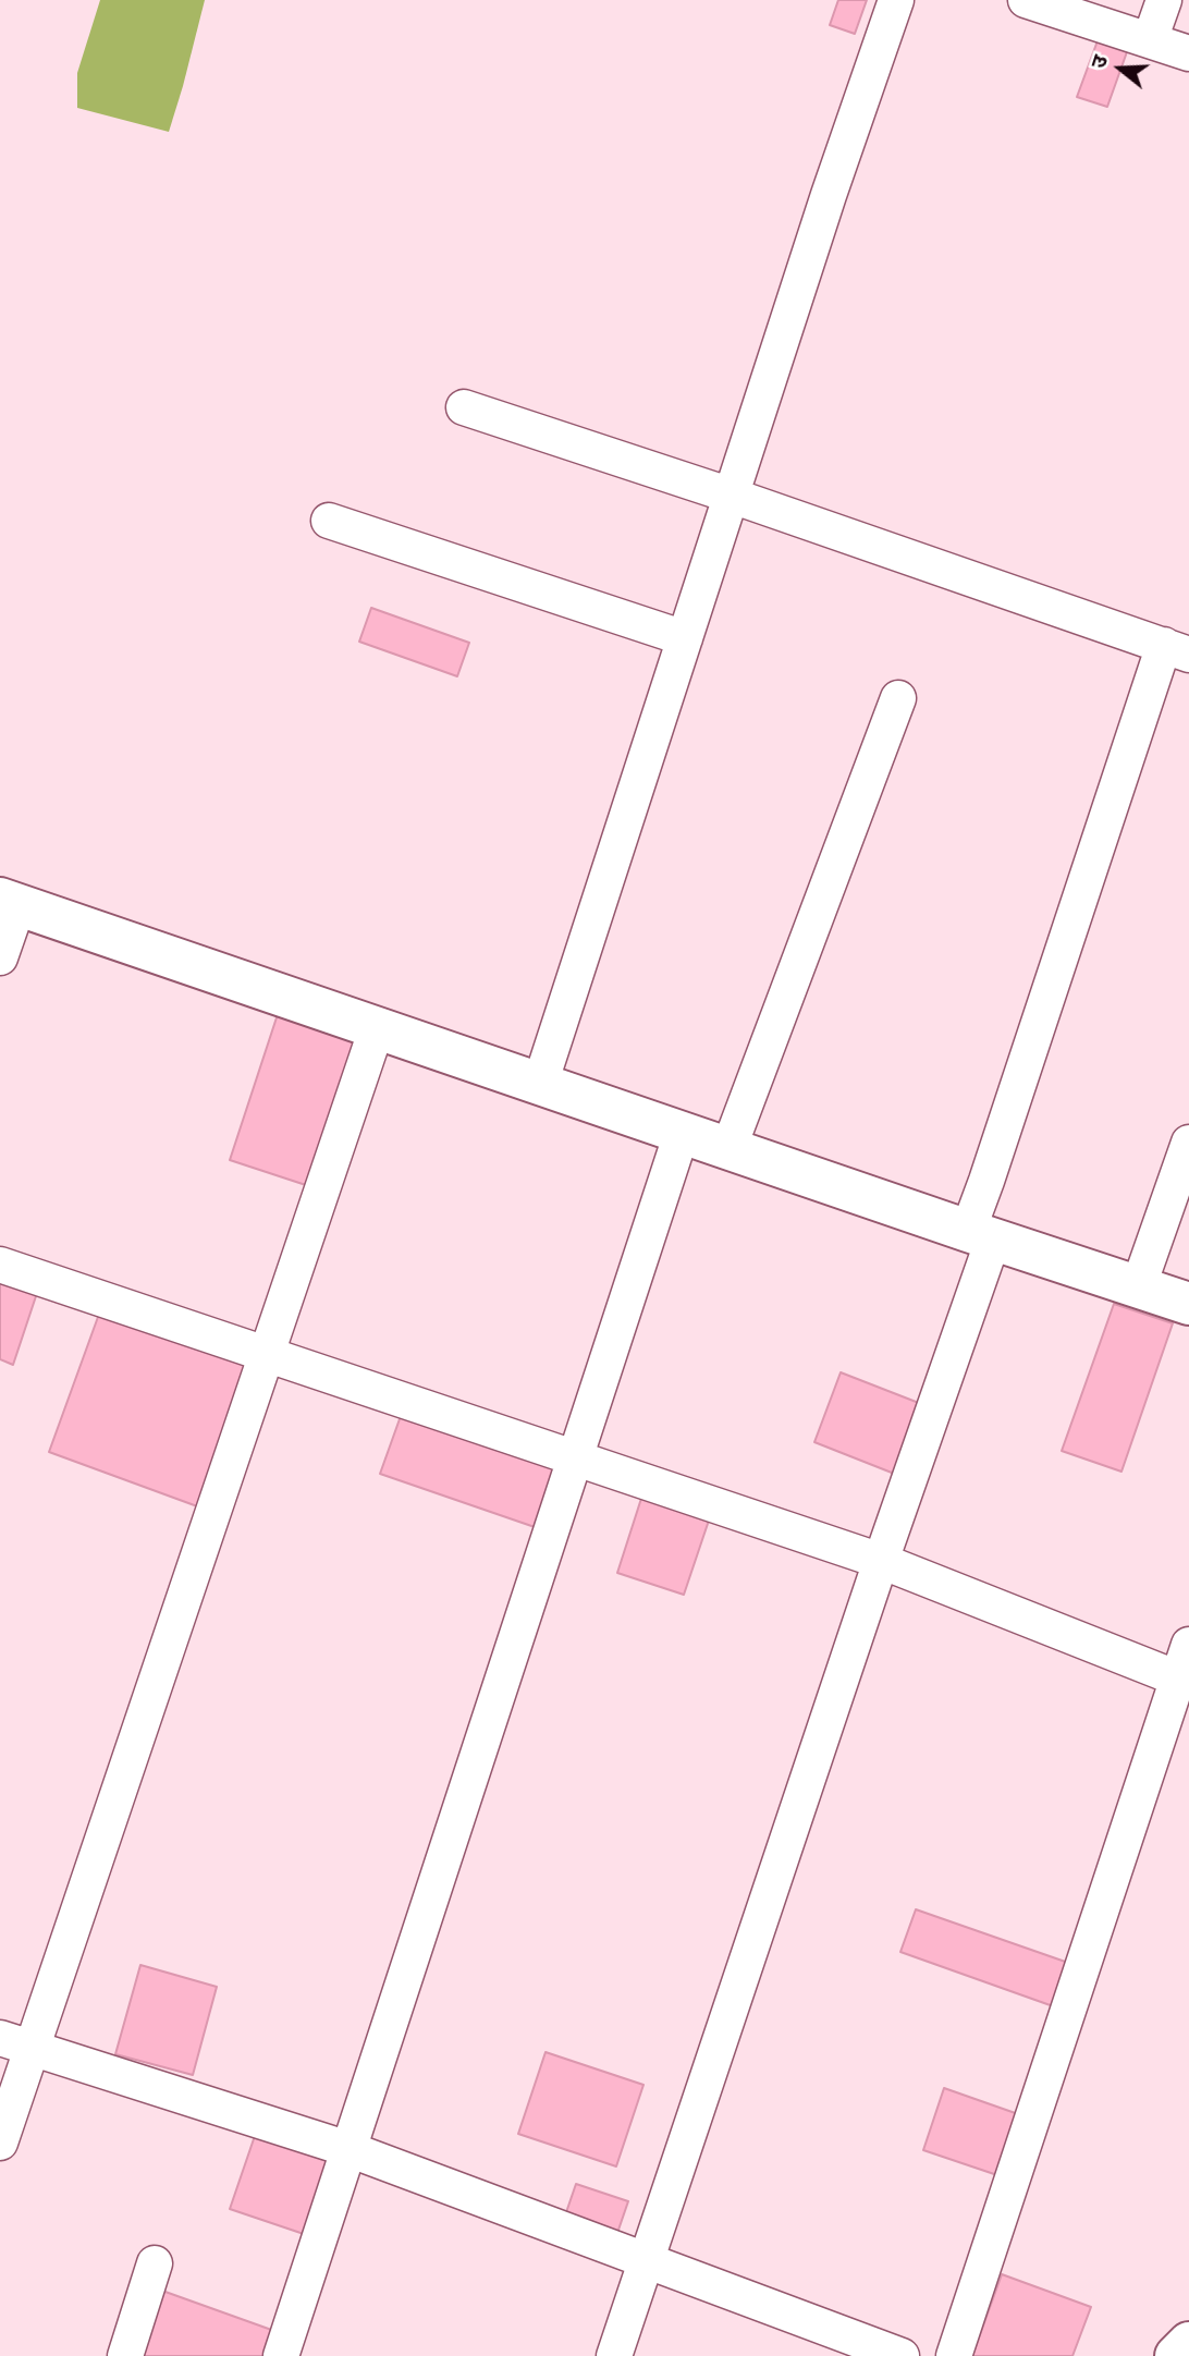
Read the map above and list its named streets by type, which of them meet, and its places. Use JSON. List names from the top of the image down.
{
  "north": "left"
}
